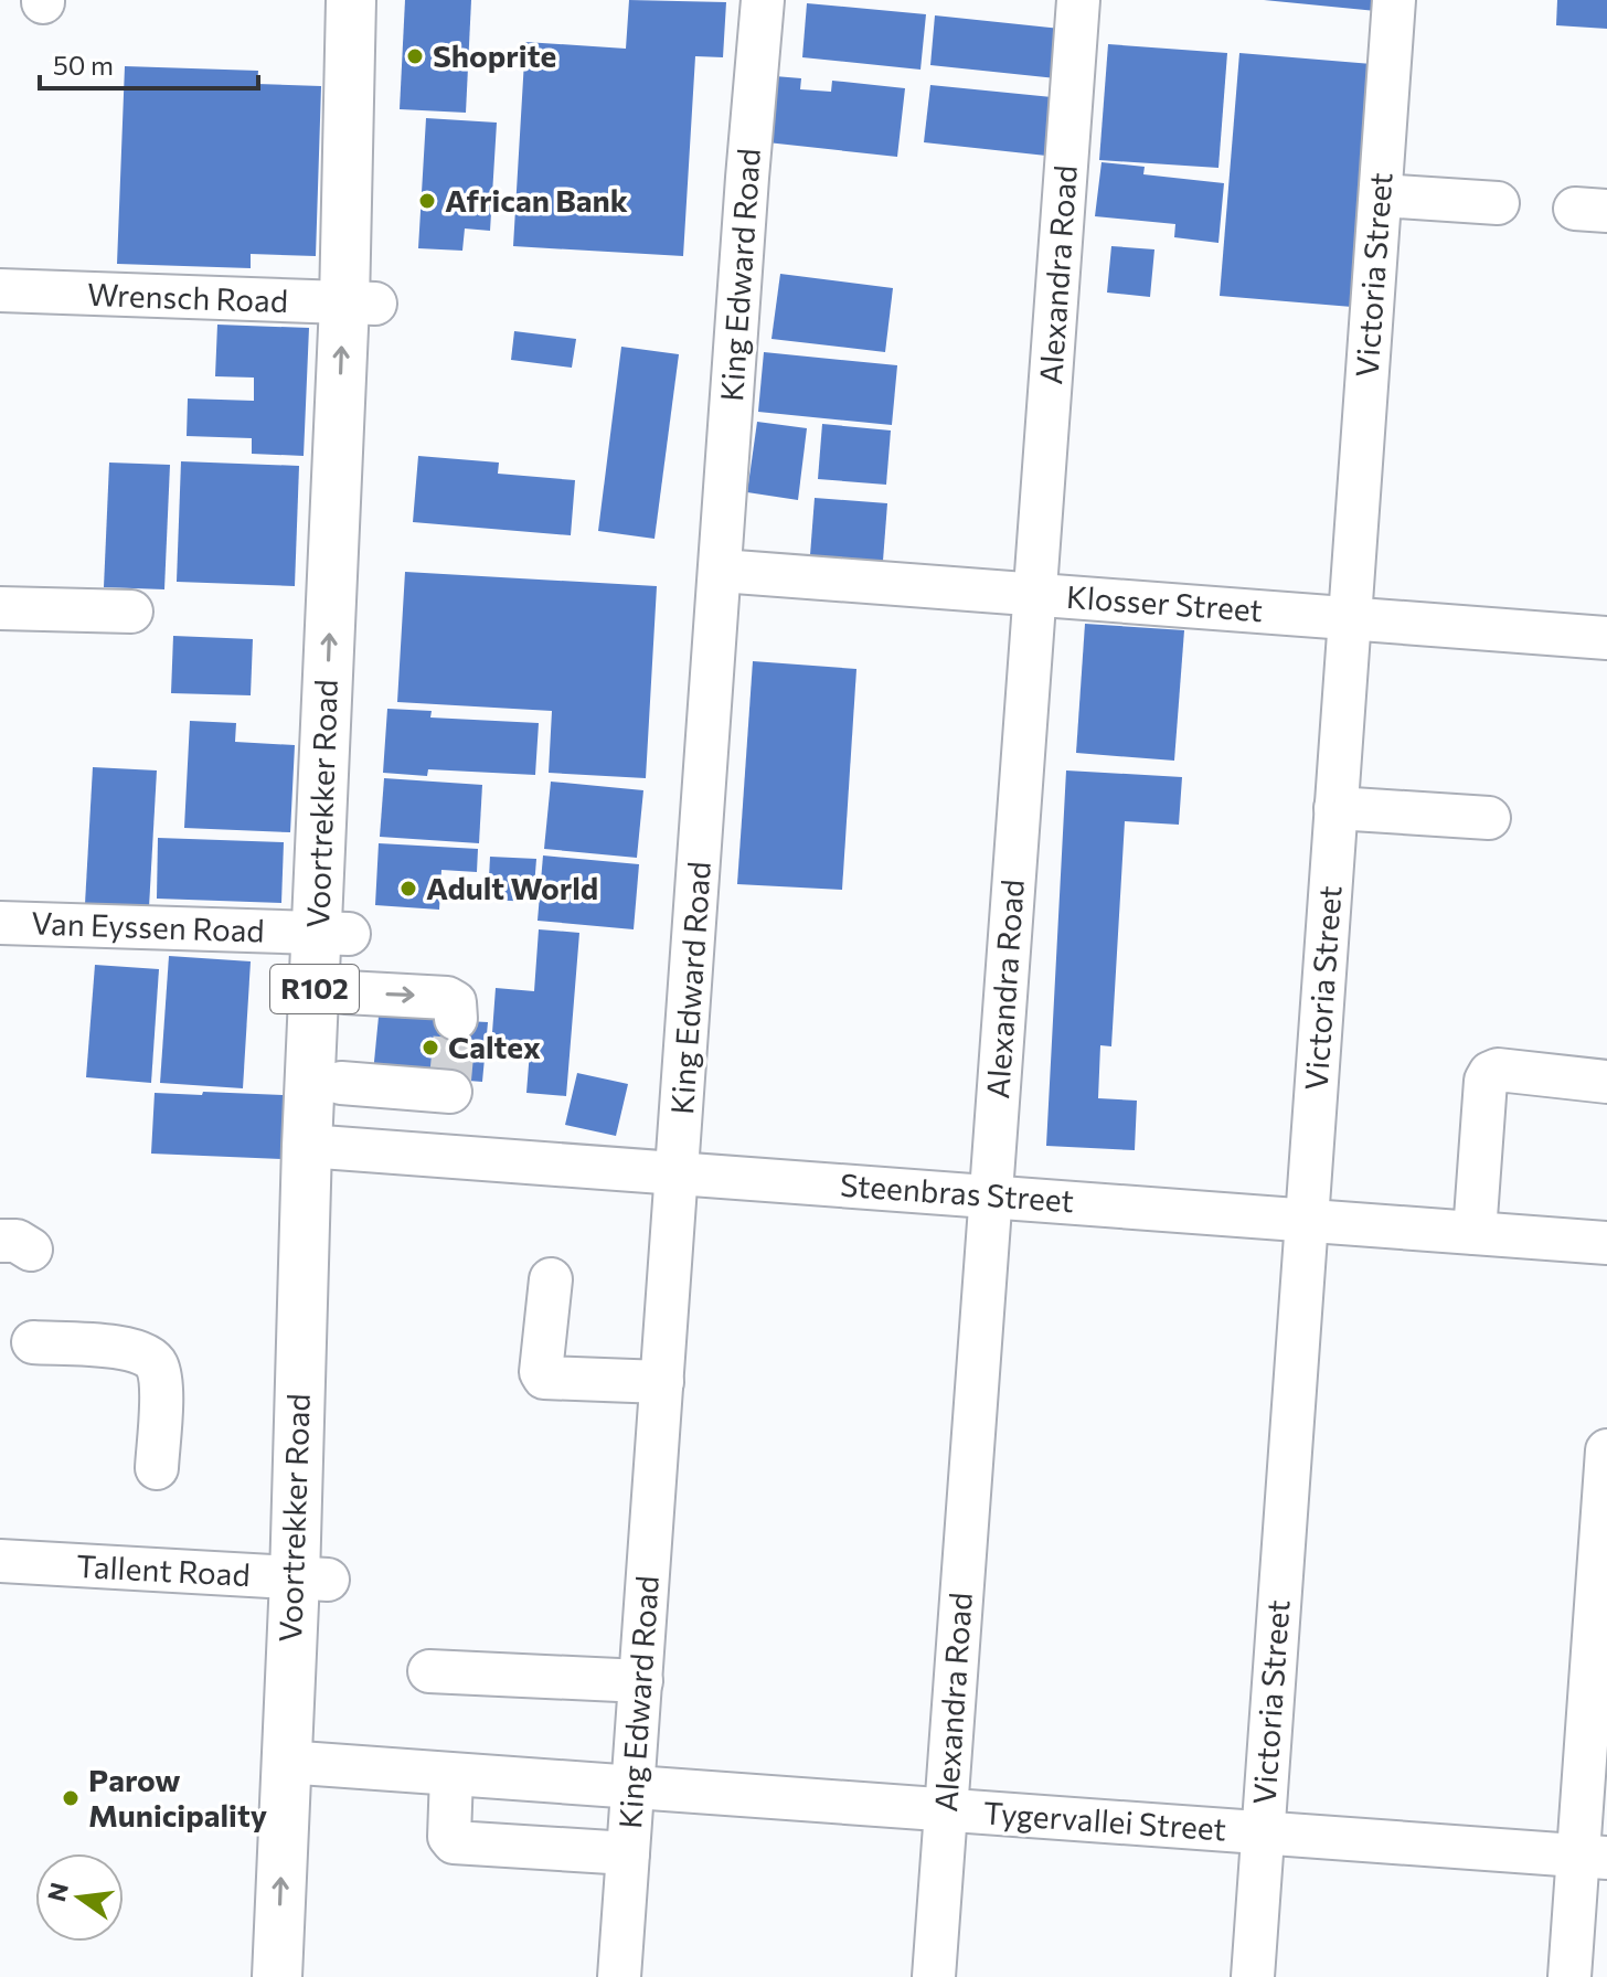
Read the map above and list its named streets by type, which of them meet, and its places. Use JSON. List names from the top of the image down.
{
  "streets": {
    "main road": ["Voortrekker Road", "R102"],
    "street": [
      "King Edward Road",
      "Alexandra Road",
      "Victoria Street",
      "Wrensch Road",
      "Klosser Street",
      "Van Eyssen Road",
      "Steenbras Street",
      "Tallent Road",
      "Tygervallei Street"
    ]
  },
  "crossings": [
    ["King Edward Road", "Klosser Street"],
    ["King Edward Road", "Steenbras Street"],
    ["King Edward Road", "Tygervallei Street"],
    ["Alexandra Road", "Klosser Street"],
    ["Alexandra Road", "Steenbras Street"],
    ["Alexandra Road", "Tygervallei Street"],
    ["Victoria Street", "Klosser Street"],
    ["Victoria Street", "Steenbras Street"],
    ["Victoria Street", "Tygervallei Street"],
    ["Wrensch Road", "Voortrekker Road"],
    ["Voortrekker Road", "Van Eyssen Road"],
    ["Voortrekker Road", "Steenbras Street"],
    ["Voortrekker Road", "Tallent Road"],
    ["Voortrekker Road", "Tygervallei Street"]
  ],
  "places": [
    "Shoprite",
    "African Bank",
    "Adult World",
    "Caltex",
    "Parow Municipality"
  ],
  "scale_bar": "50 m",
  "north": "left"
}
